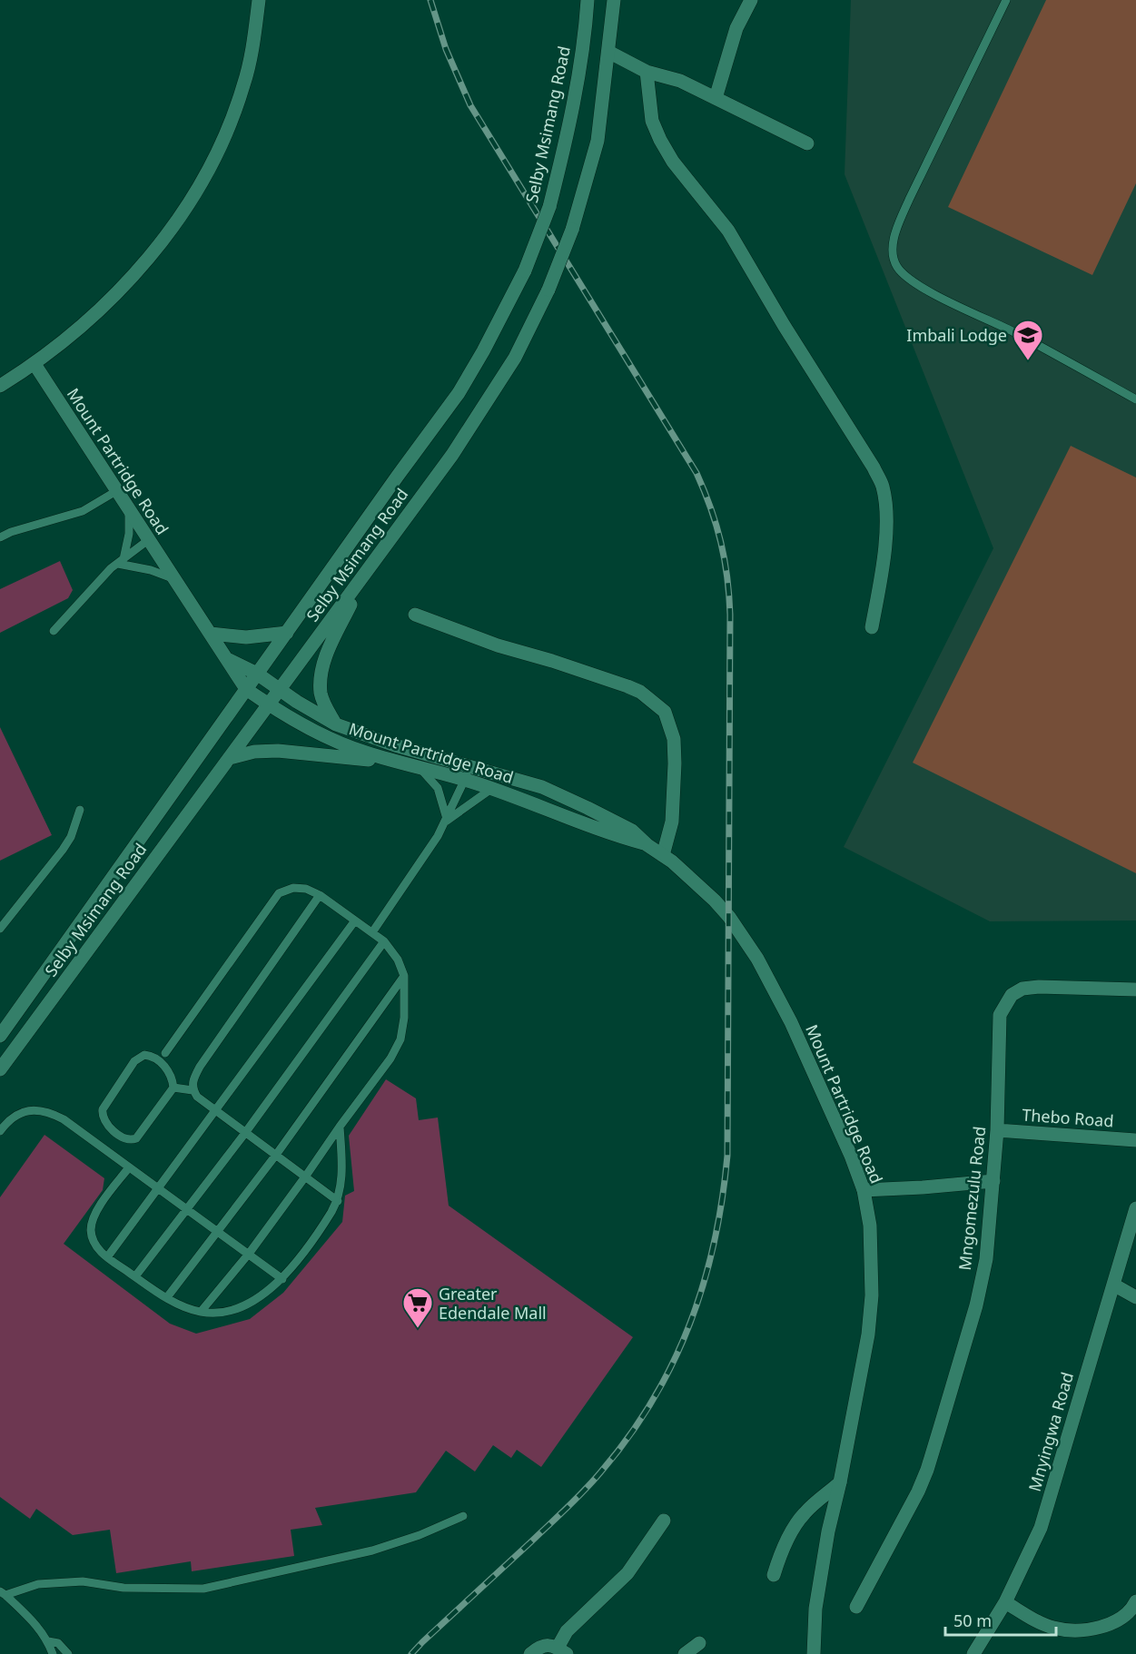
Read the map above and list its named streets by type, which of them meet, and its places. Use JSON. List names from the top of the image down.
{
  "streets": {
    "street": [
      "Selby Msimang Road",
      "Mount Partridge Road",
      "Thebo Road",
      "Mngomezulu Road",
      "Mnyingwa Road"
    ]
  },
  "crossings": [
    ["Selby Msimang Road", "Mount Partridge Road"],
    ["Thebo Road", "Mngomezulu Road"]
  ],
  "places": {
    "school or university": ["Imbali Lodge"],
    "supermarket": ["Greater Edendale Mall"]
  },
  "scale_bar": "50 m"
}
